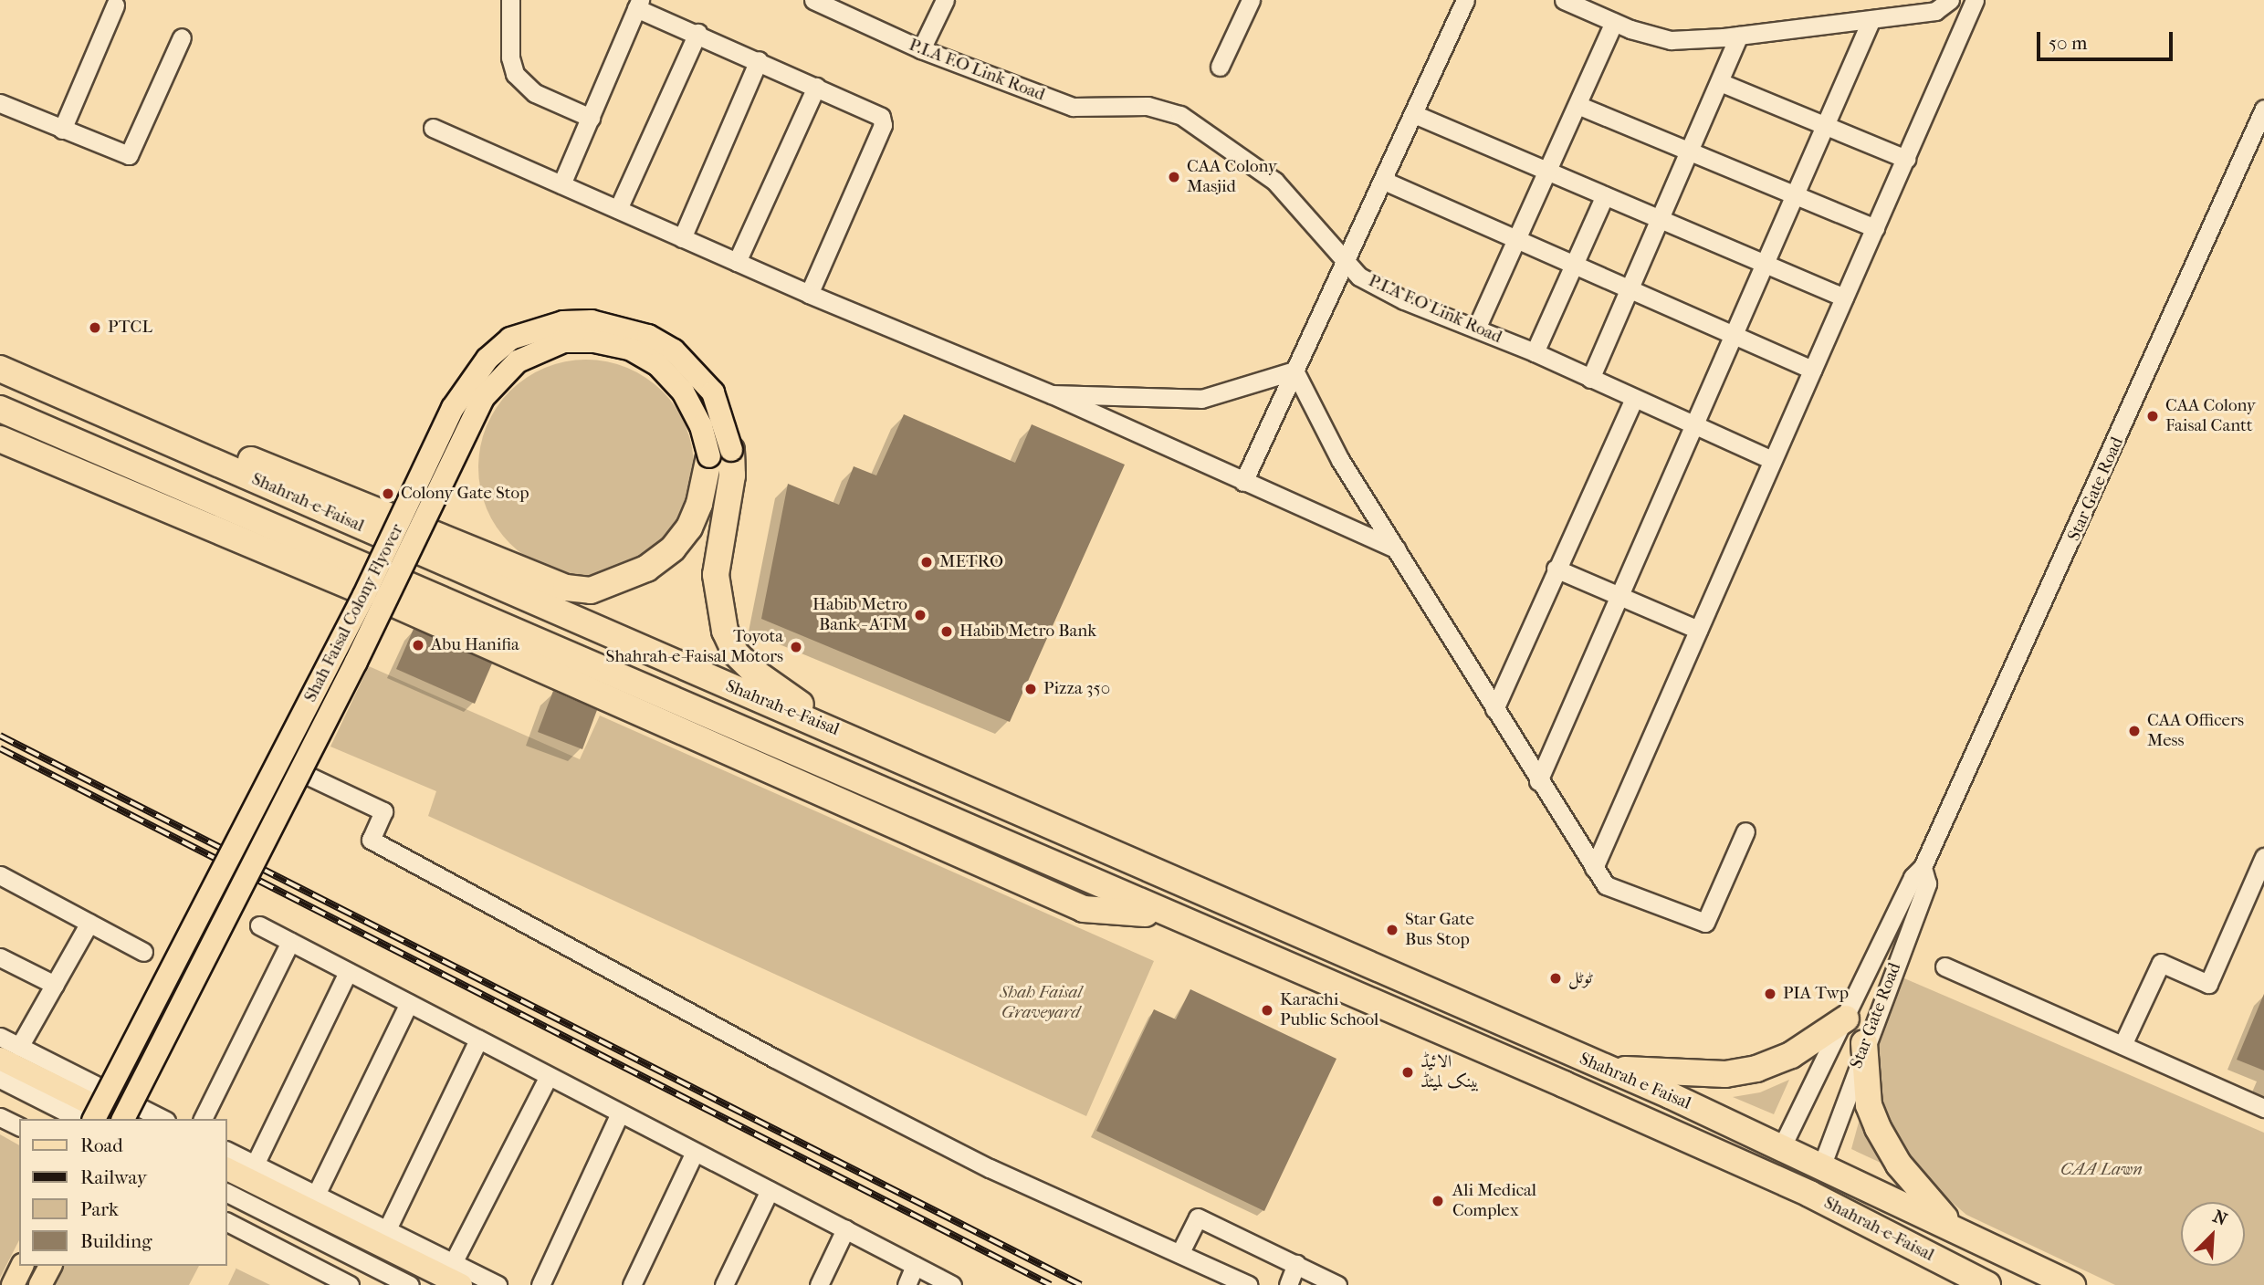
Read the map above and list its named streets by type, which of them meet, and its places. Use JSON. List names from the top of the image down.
{
  "streets": {
    "highway": ["Shahrah-e-Faisal", "Shahrah e Faisal"],
    "main road": ["Shah Faisal Colony Flyover"],
    "street": ["P.I.A F.O Link Road", "Star Gate Road"]
  },
  "crossings": [
    ["Star Gate Road", "Shahrah e Faisal"],
    ["Shahrah-e-Faisal", "Shahrah e Faisal"]
  ],
  "parks": ["Shah Faisal Graveyard", "CAA Lawn"],
  "places": [
    "CAA Colony Masjid",
    "PTCL",
    "CAA Colony Faisal Cantt",
    "Colony Gate Stop",
    "METRO",
    "Habib Metro Bank - ATM",
    "Habib Metro Bank",
    "Abu Hanifia",
    "Toyota Shahrah-e-Faisal Motors",
    "Pizza 350",
    "CAA Officers Mess",
    "Star Gate Bus Stop",
    "ٹوٹل",
    "PIA Twp",
    "Karachi Public School",
    "الائیڈ بینک لمیٹڈ",
    "Ali Medical Complex"
  ],
  "legend": [
    "Road",
    "Railway",
    "Park",
    "Building"
  ],
  "scale_bar": "50 m",
  "north": "top right"
}
